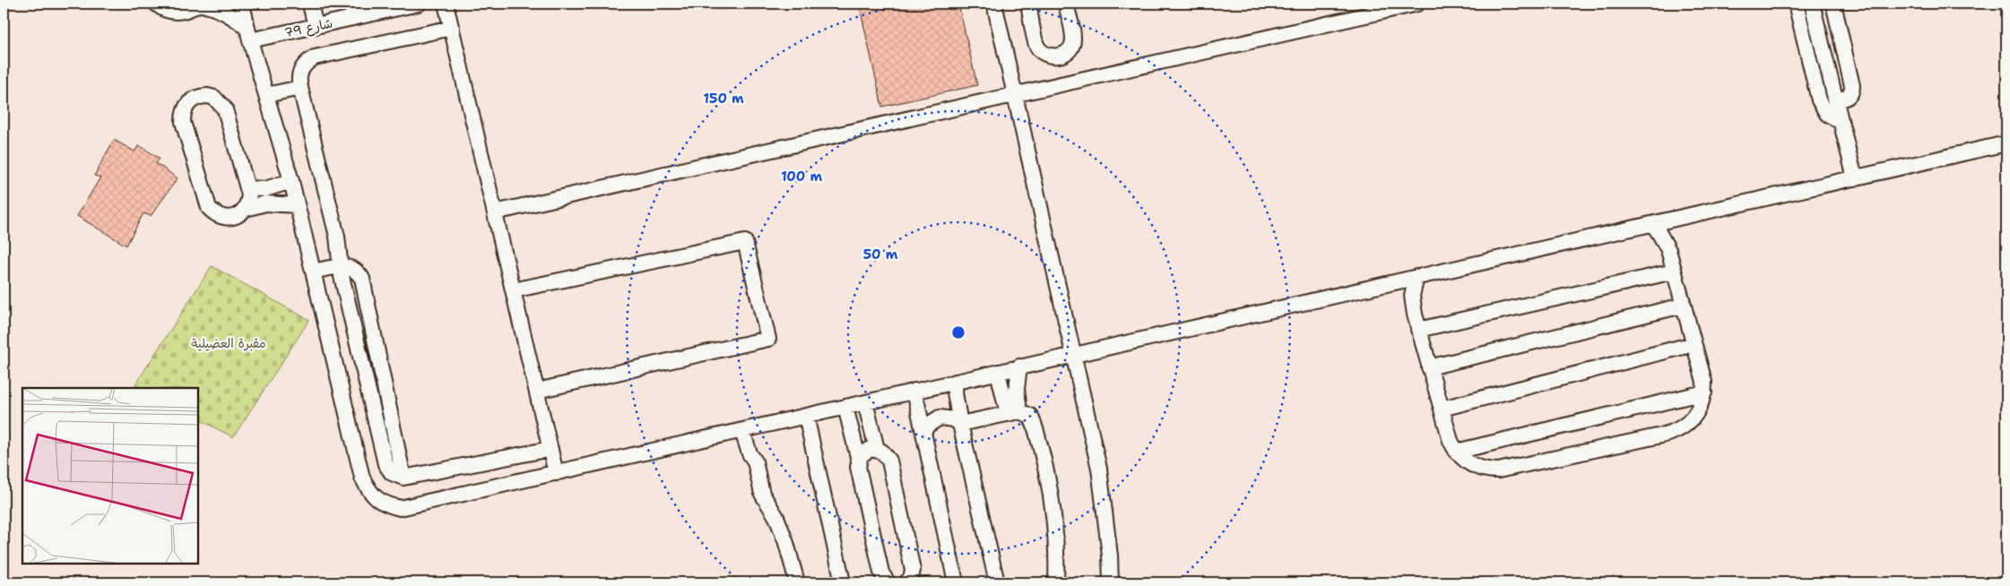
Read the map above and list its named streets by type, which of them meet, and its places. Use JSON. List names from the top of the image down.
{
  "streets": {
    "street": ["شارع 79"]
  },
  "parks": ["مقبرة العضيلية"],
  "rings": ["150 m", "100 m", "50 m"]
}
